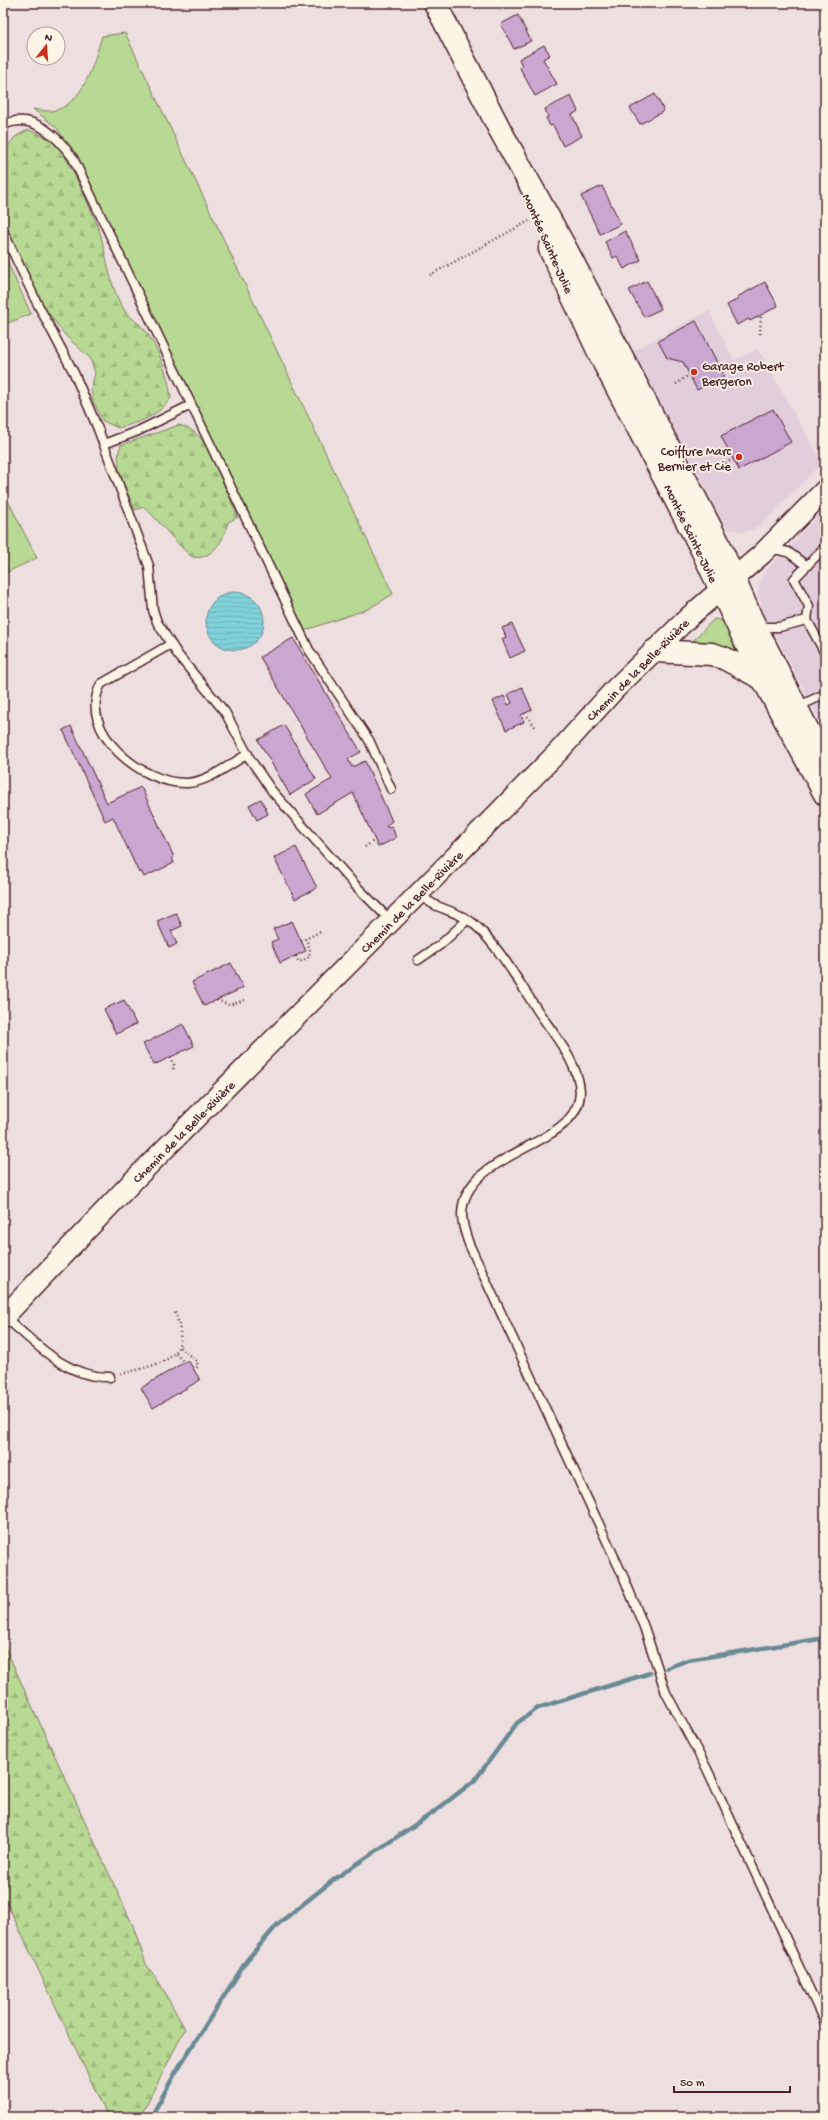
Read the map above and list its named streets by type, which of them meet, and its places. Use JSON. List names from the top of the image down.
{
  "streets": {
    "main road": ["Montée Sainte-Julie"],
    "street": ["Chemin de la Belle-Rivière"]
  },
  "crossings": [
    ["Montée Sainte-Julie", "Chemin de la Belle-Rivière"]
  ],
  "places": ["Garage Robert Bergeron", "Coiffure Marc Bernier et Cie"],
  "scale_bar": "50 m",
  "north": "top"
}
